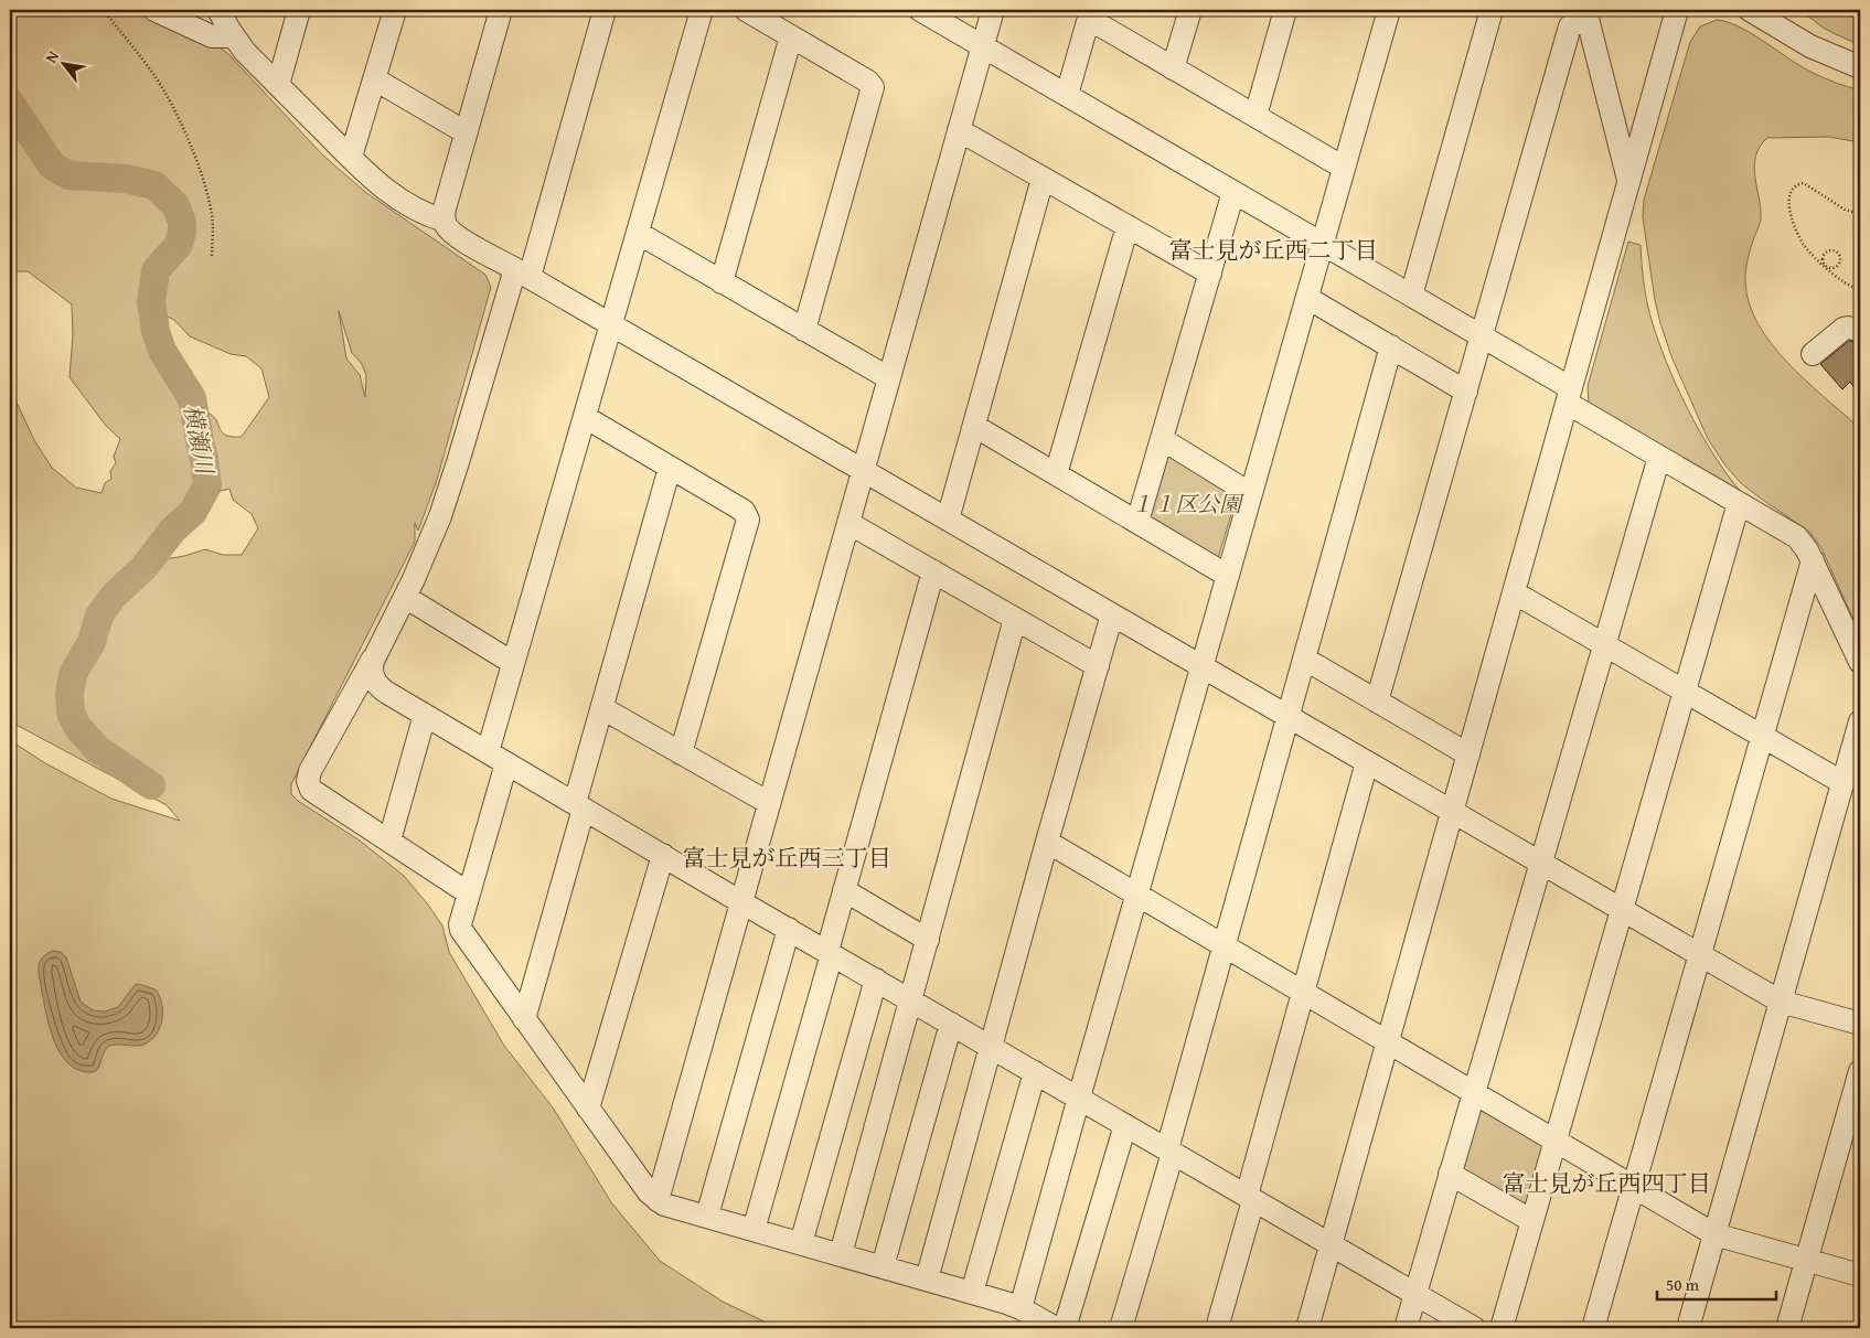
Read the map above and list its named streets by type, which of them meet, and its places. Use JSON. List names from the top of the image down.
{
  "districts": ["富士見が丘西二丁目", "富士見が丘西三丁目", "富士見が丘西四丁目"],
  "water": ["横瀬川"],
  "parks": ["１１区公園"],
  "scale_bar": "50 m",
  "north": "top left"
}
